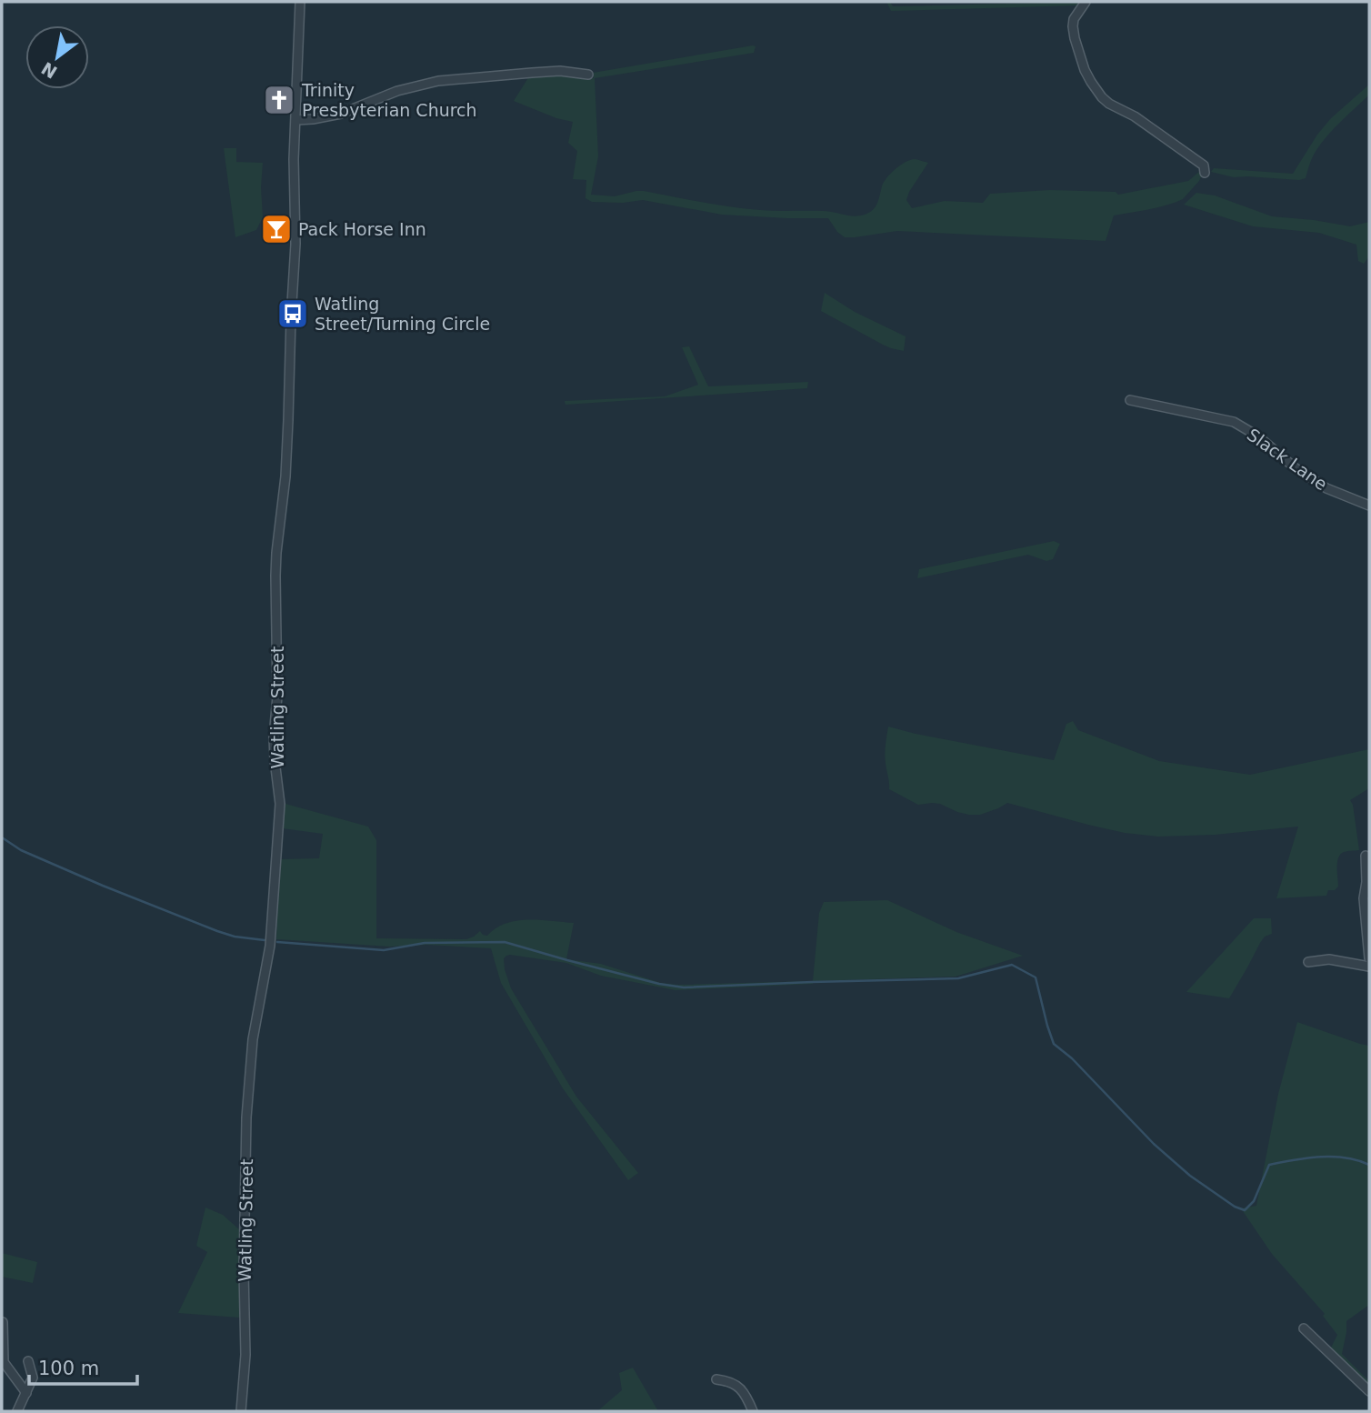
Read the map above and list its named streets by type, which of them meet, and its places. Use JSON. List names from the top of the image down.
{
  "streets": {
    "street": ["Slack Lane", "Watling Street"]
  },
  "places": {
    "church": ["Trinity Presbyterian Church"],
    "bar": ["Pack Horse Inn"],
    "bus stop": ["Watling Street/Turning Circle"]
  },
  "scale_bar": "100 m",
  "north": "bottom left"
}
